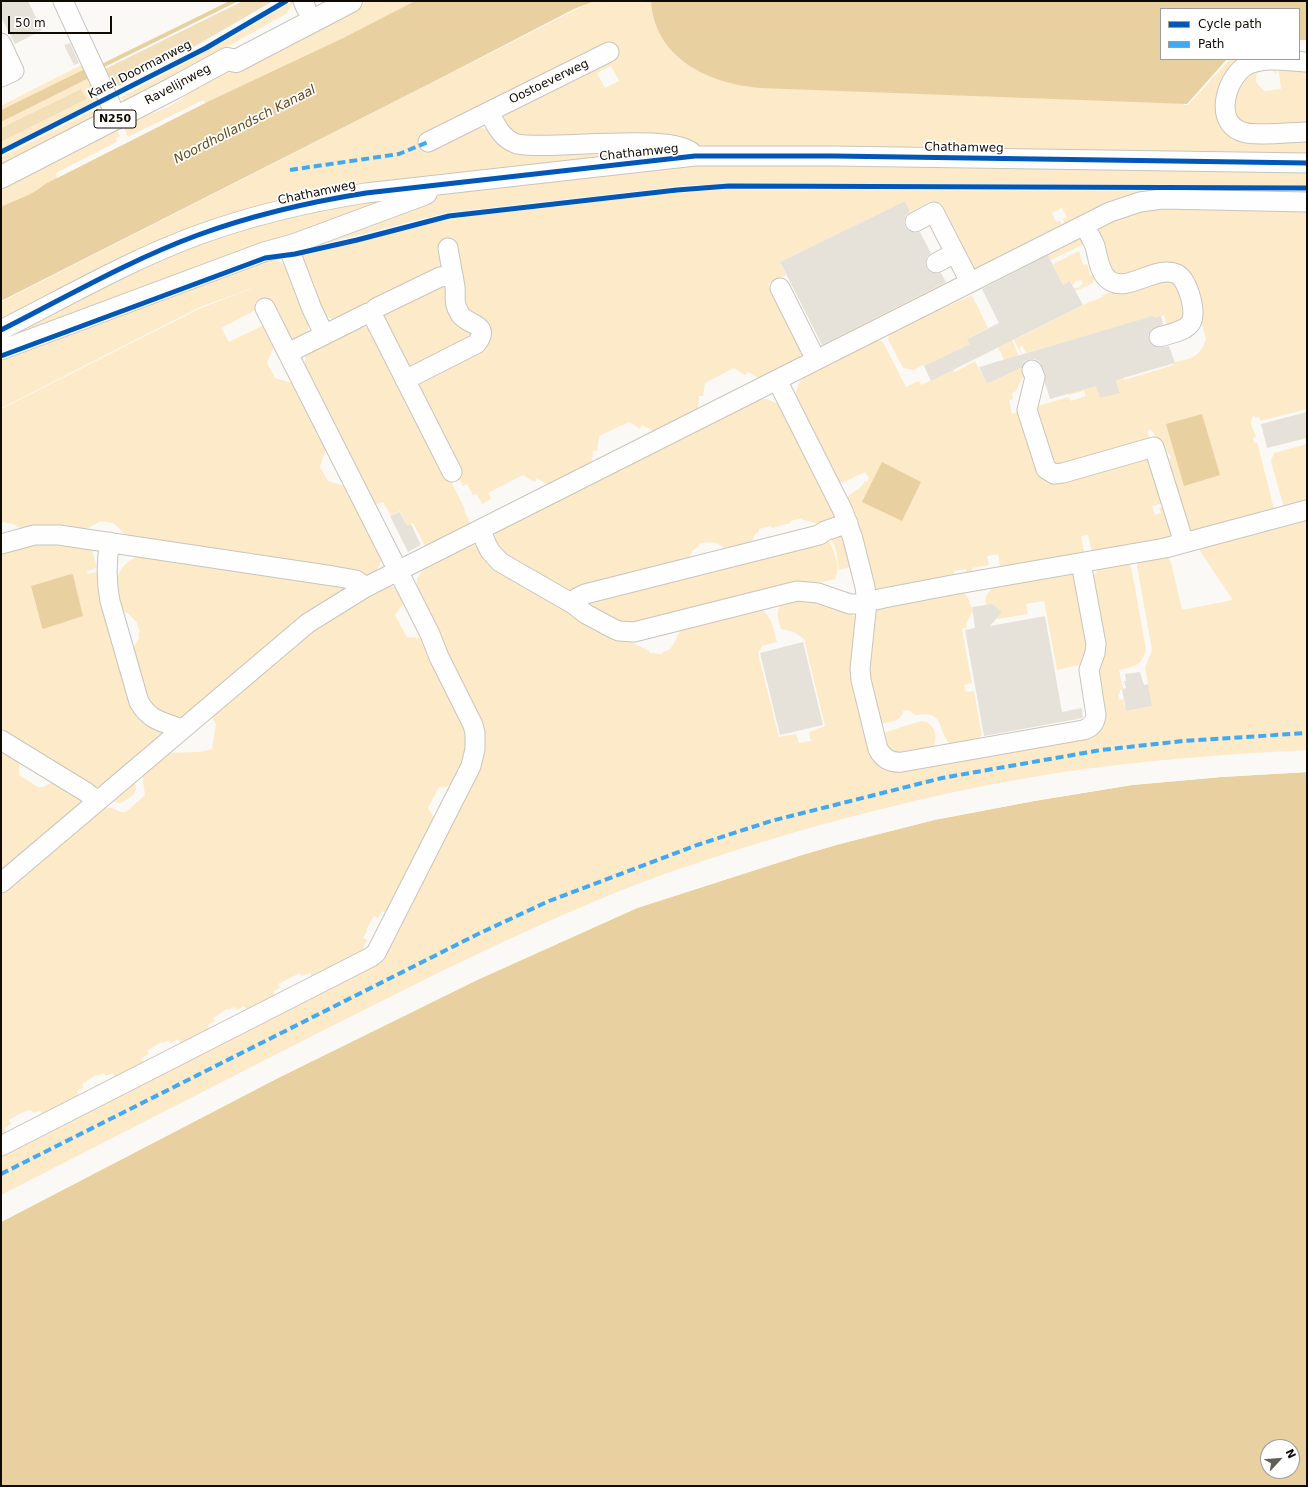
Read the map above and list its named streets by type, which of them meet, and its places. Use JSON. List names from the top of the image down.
{
  "streets": {
    "main road": ["Ravelijnweg", "N250"],
    "street": ["Oostoeverweg", "Chathamweg"],
    "cycle path": ["Karel Doormanweg"]
  },
  "water": ["Noordhollandsch Kanaal"],
  "legend": ["Cycle path", "Path"],
  "scale_bar": "50 m",
  "north": "top right"
}
